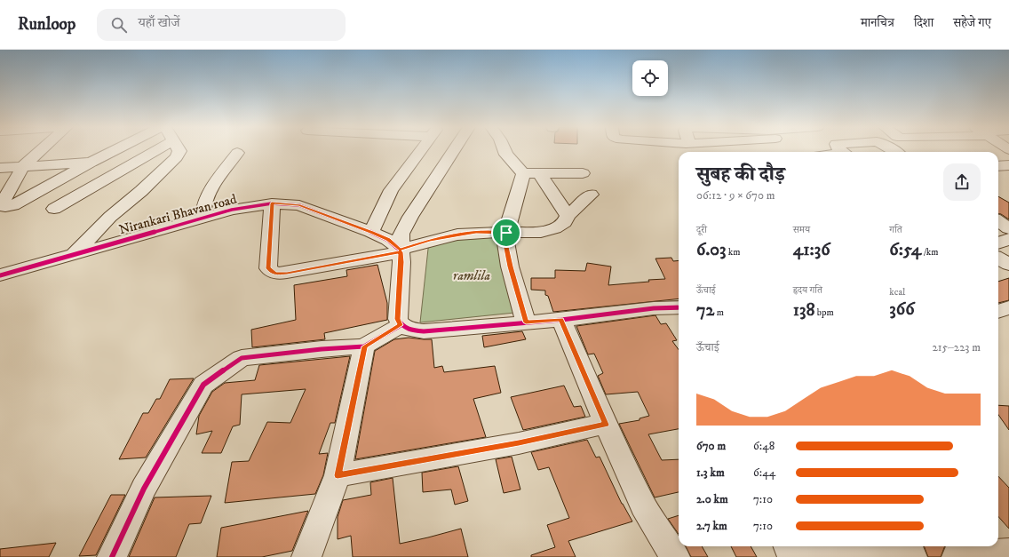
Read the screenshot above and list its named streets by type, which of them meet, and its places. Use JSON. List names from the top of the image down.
{
  "streets": {
    "street": ["Nirankari Bhavan road"]
  },
  "parks": ["ramlila"],
  "page": {
    "header": "Runloop",
    "search": "यहाँ खोजें",
    "nav": ["मानचित्र", "दिशा", "सहेजे गए"],
    "heading": ["सुबह की दौड़", "06:12 · 9 × 670 m"],
    "stats": [
      ["दूरी", "6.03 km"],
      ["समय", "41:36"],
      ["गति", "6:54 /km"],
      ["ऊँचाई", "72 m"],
      ["हृदय गति", "138 bpm"],
      ["kcal", "366"]
    ],
    "chart": ["ऊँचाई", "215–223 m"],
    "list": [
      {
        "name": "670 m",
        "note": "6:48"
      },
      {
        "name": "1.3 km",
        "note": "6:44"
      },
      {
        "name": "2.0 km",
        "note": "7:10"
      },
      {
        "name": "2.7 km",
        "note": "7:10"
      }
    ]
  }
}
